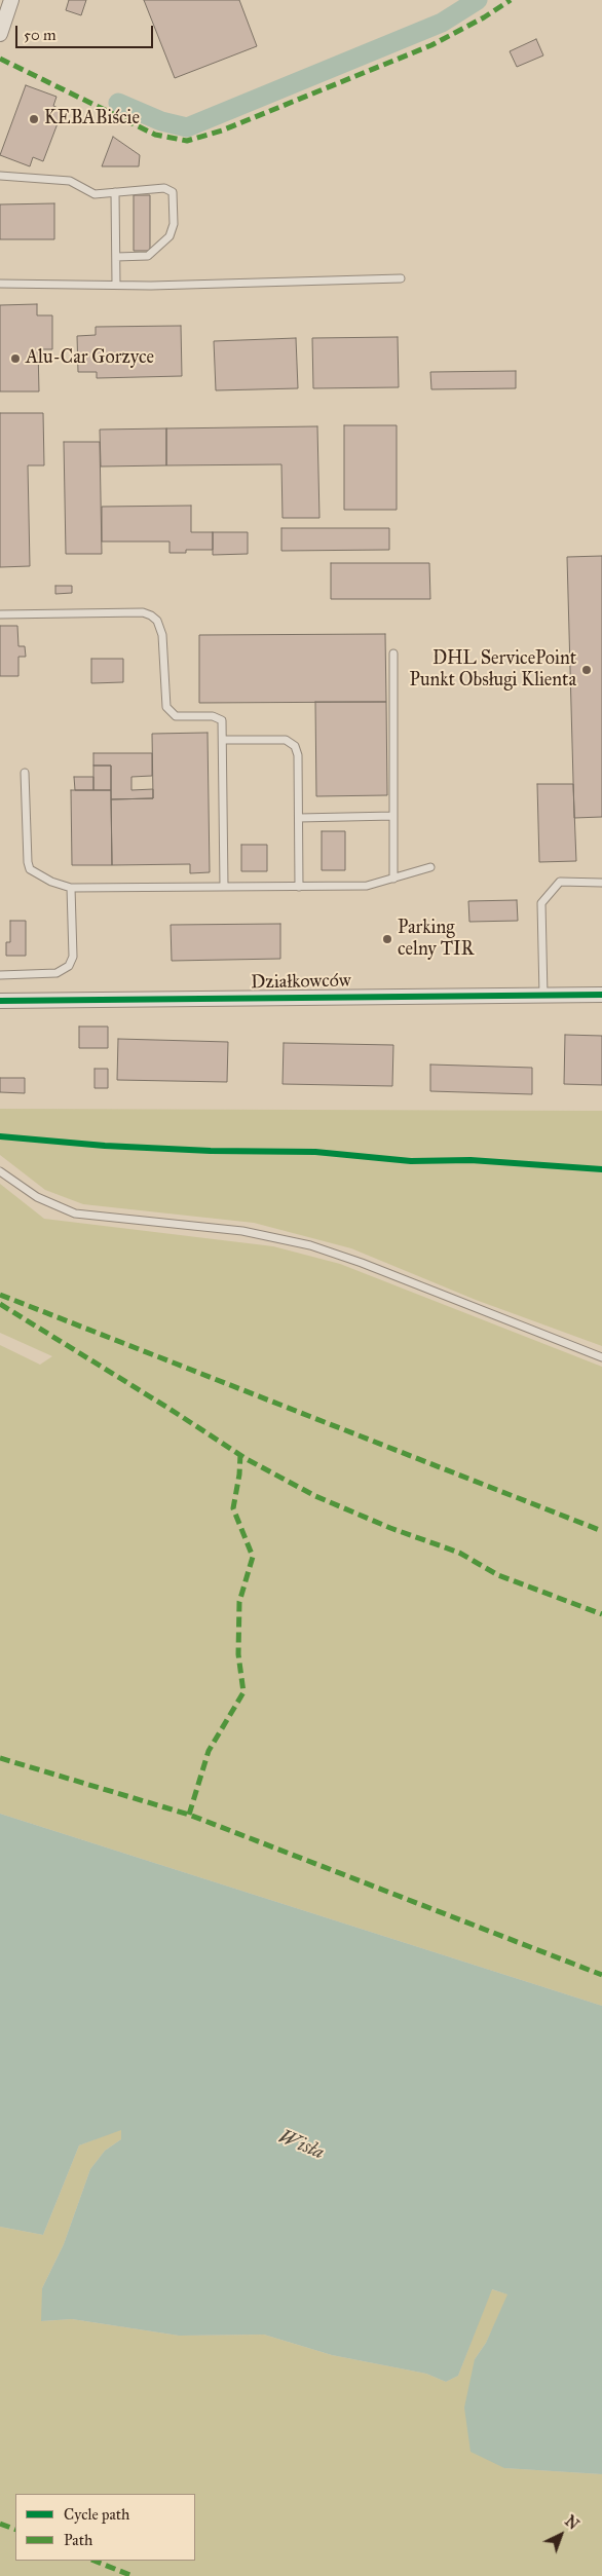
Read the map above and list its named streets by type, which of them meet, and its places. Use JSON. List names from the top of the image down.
{
  "streets": {
    "street": ["Działkowców"]
  },
  "water": ["Wisła"],
  "places": [
    "KEBABiście",
    "Alu-Car Gorzyce",
    "DHL ServicePoint Punkt Obsługi Klienta",
    "Parking celny TIR"
  ],
  "legend": ["Cycle path", "Path"],
  "scale_bar": "50 m",
  "north": "top right"
}
